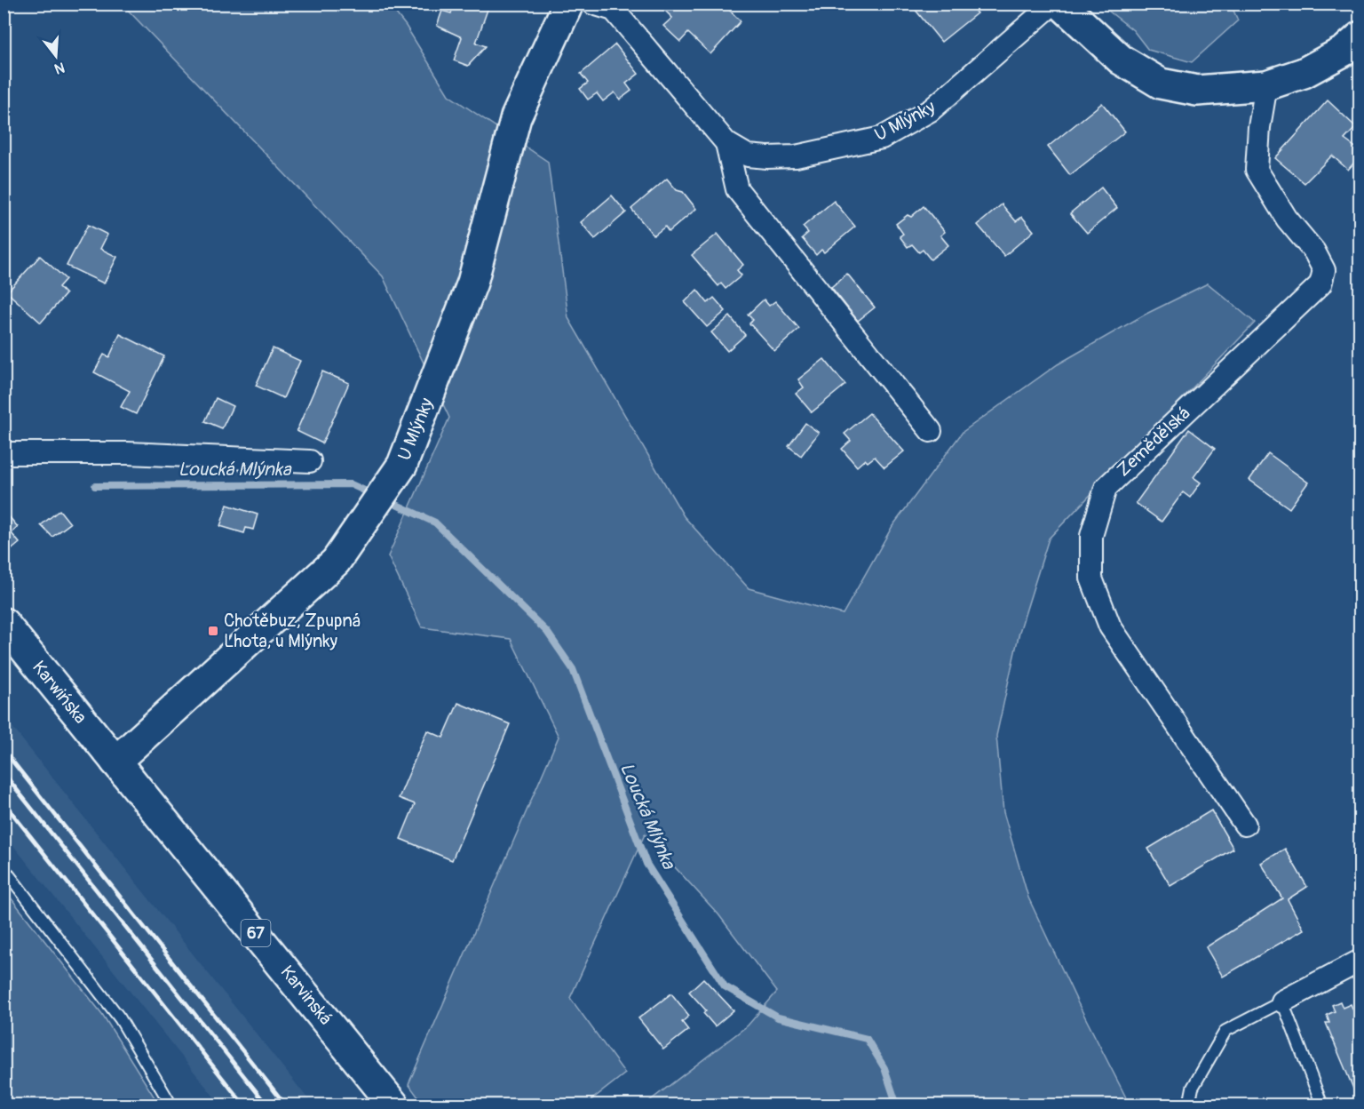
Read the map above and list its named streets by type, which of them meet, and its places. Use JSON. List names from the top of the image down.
{
  "streets": {
    "street": [
      "U Mlýnky",
      "Zemědělská",
      "Karwińska",
      "67",
      "Karvinská"
    ]
  },
  "crossings": [
    ["U Mlýnky", "Karwińska"],
    ["U Mlýnky", "Karvinská"],
    ["Karwińska", "Karvinská"]
  ],
  "water": ["Loucká Mlýnka"],
  "places": {
    "transit": ["Chotěbuz, Zpupná Lhota, u Mlýnky"]
  },
  "north": "bottom"
}
